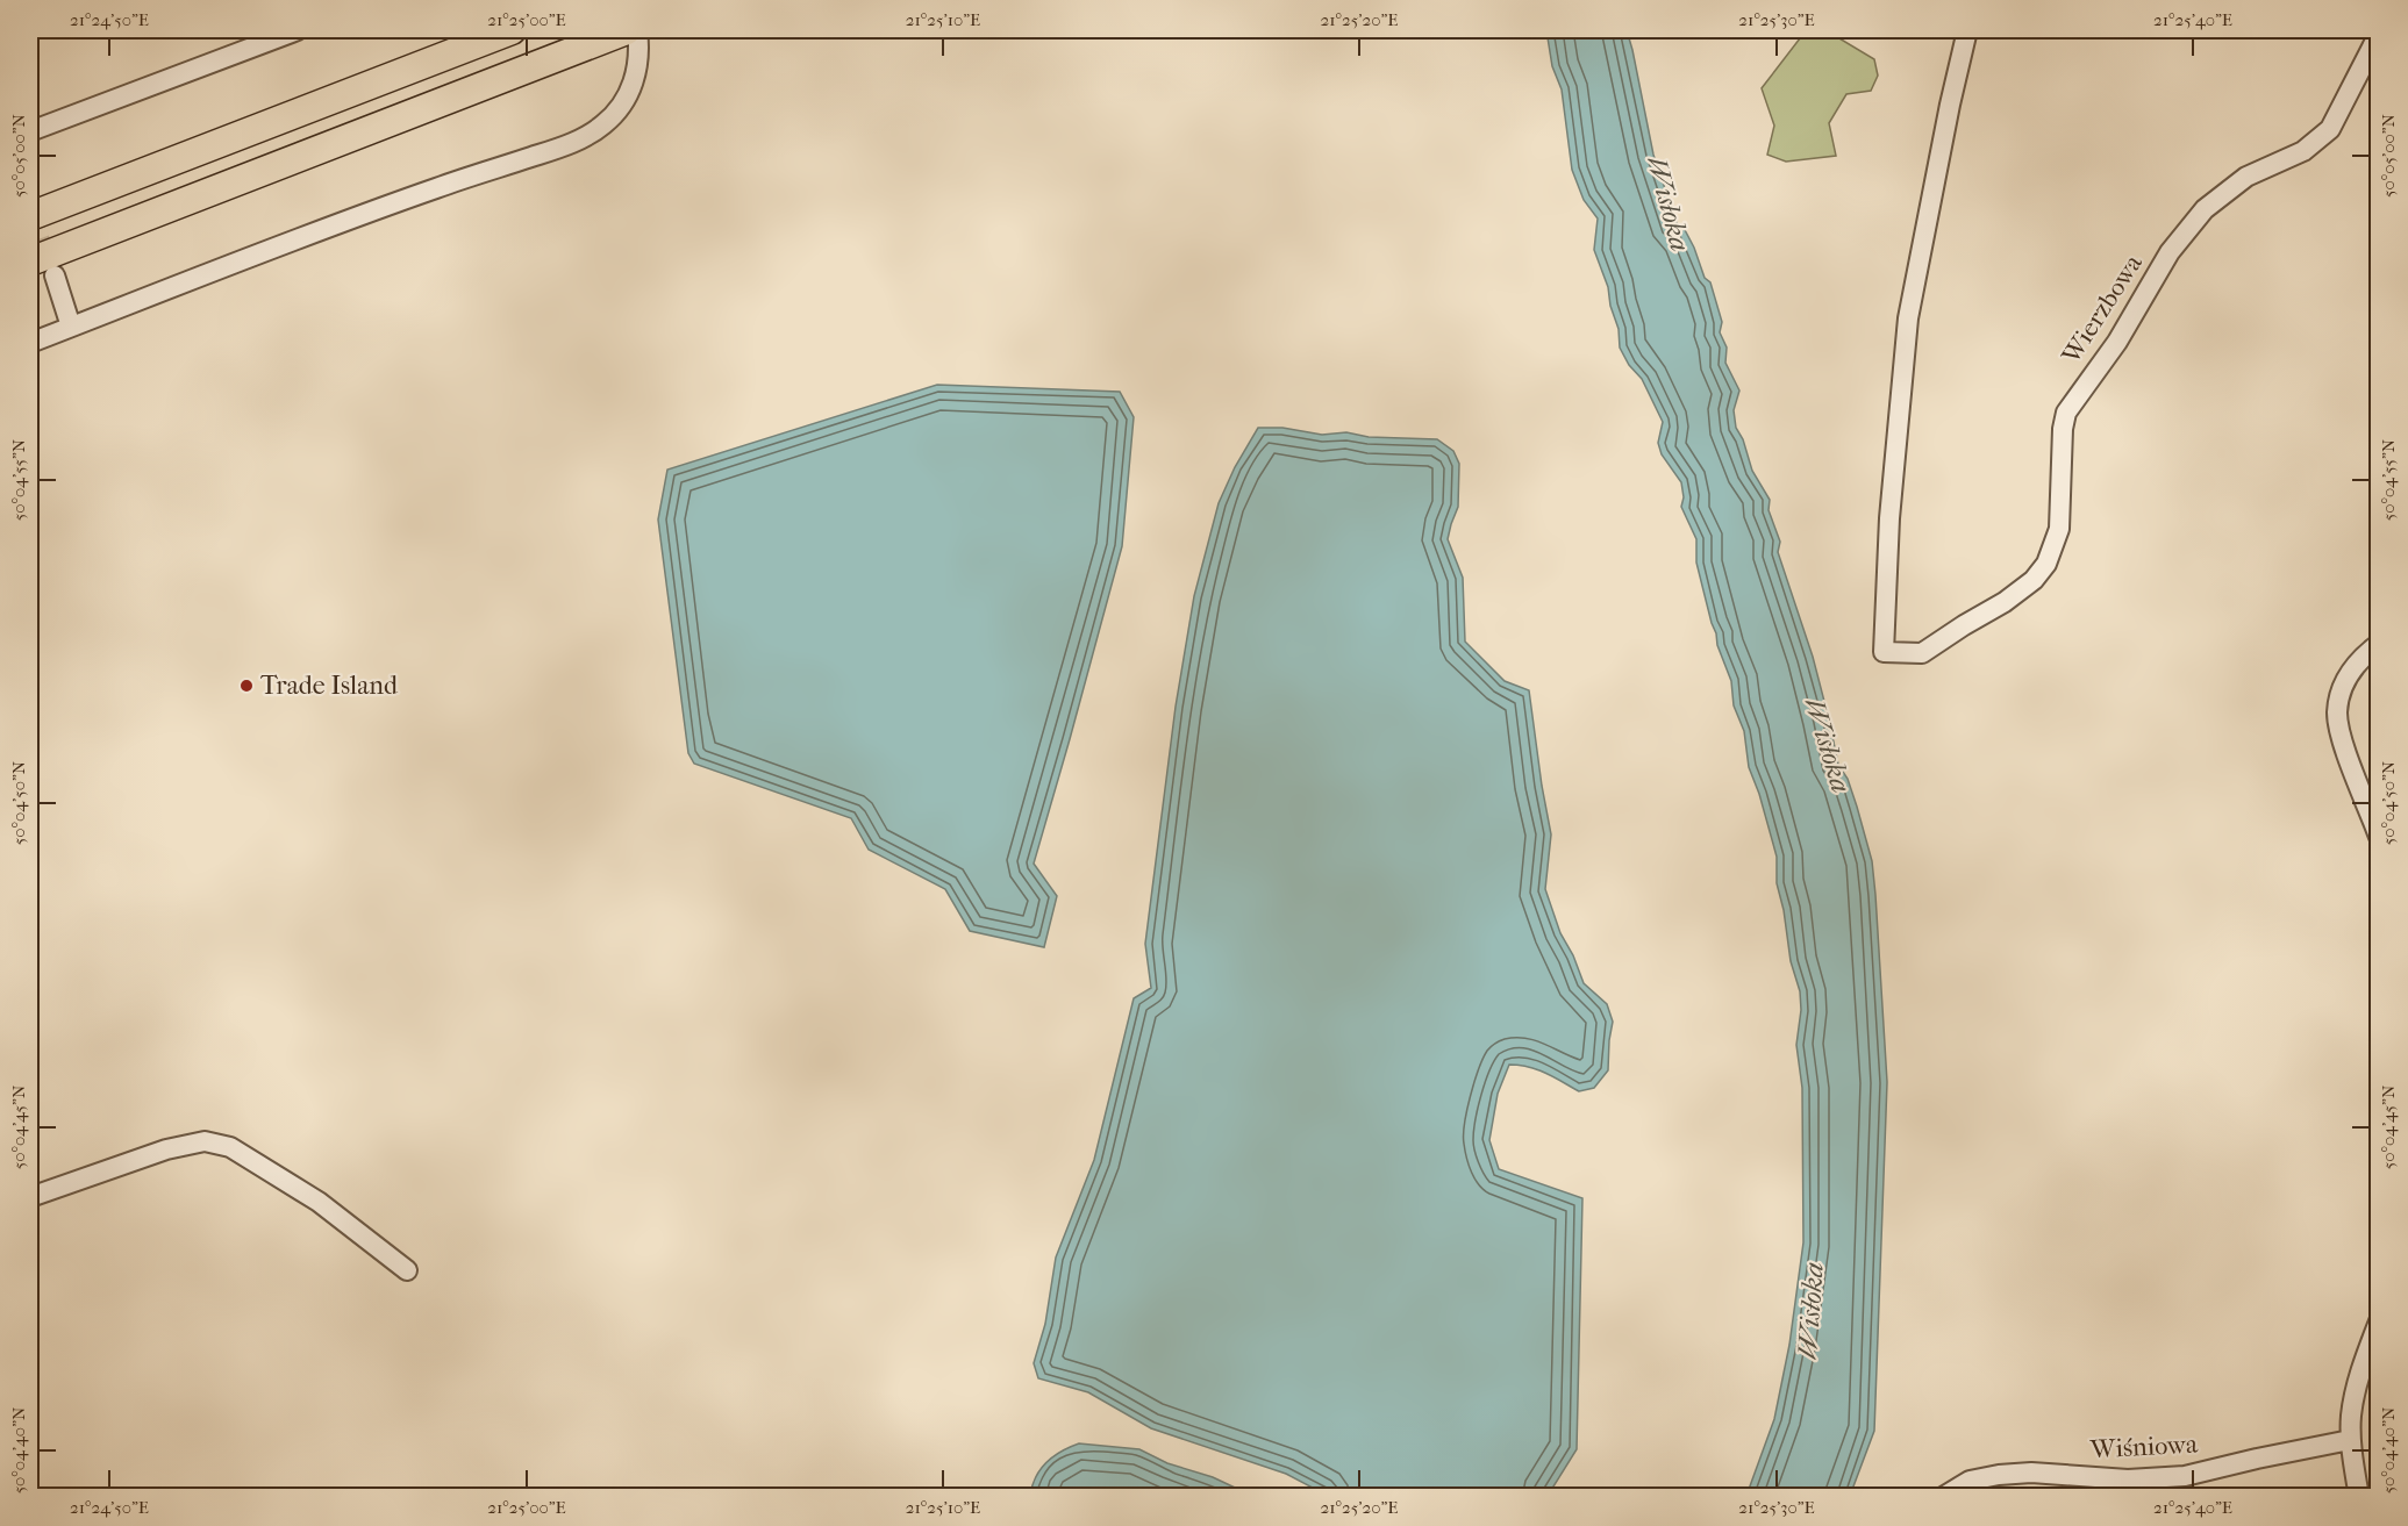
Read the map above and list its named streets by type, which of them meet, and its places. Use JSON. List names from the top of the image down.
{
  "streets": {
    "street": ["Wierzbowa", "Wiśniowa"]
  },
  "water": ["Wisłoka"],
  "places": ["Trade Island"],
  "coordinates": [
    "21°24'50\"E",
    "21°25'00\"E",
    "21°25'10\"E",
    "21°25'20\"E",
    "21°25'30\"E",
    "21°25'40\"E",
    "50°05'00\"N",
    "50°04'55\"N",
    "50°04'50\"N",
    "50°04'45\"N",
    "50°04'40\"N"
  ]
}
